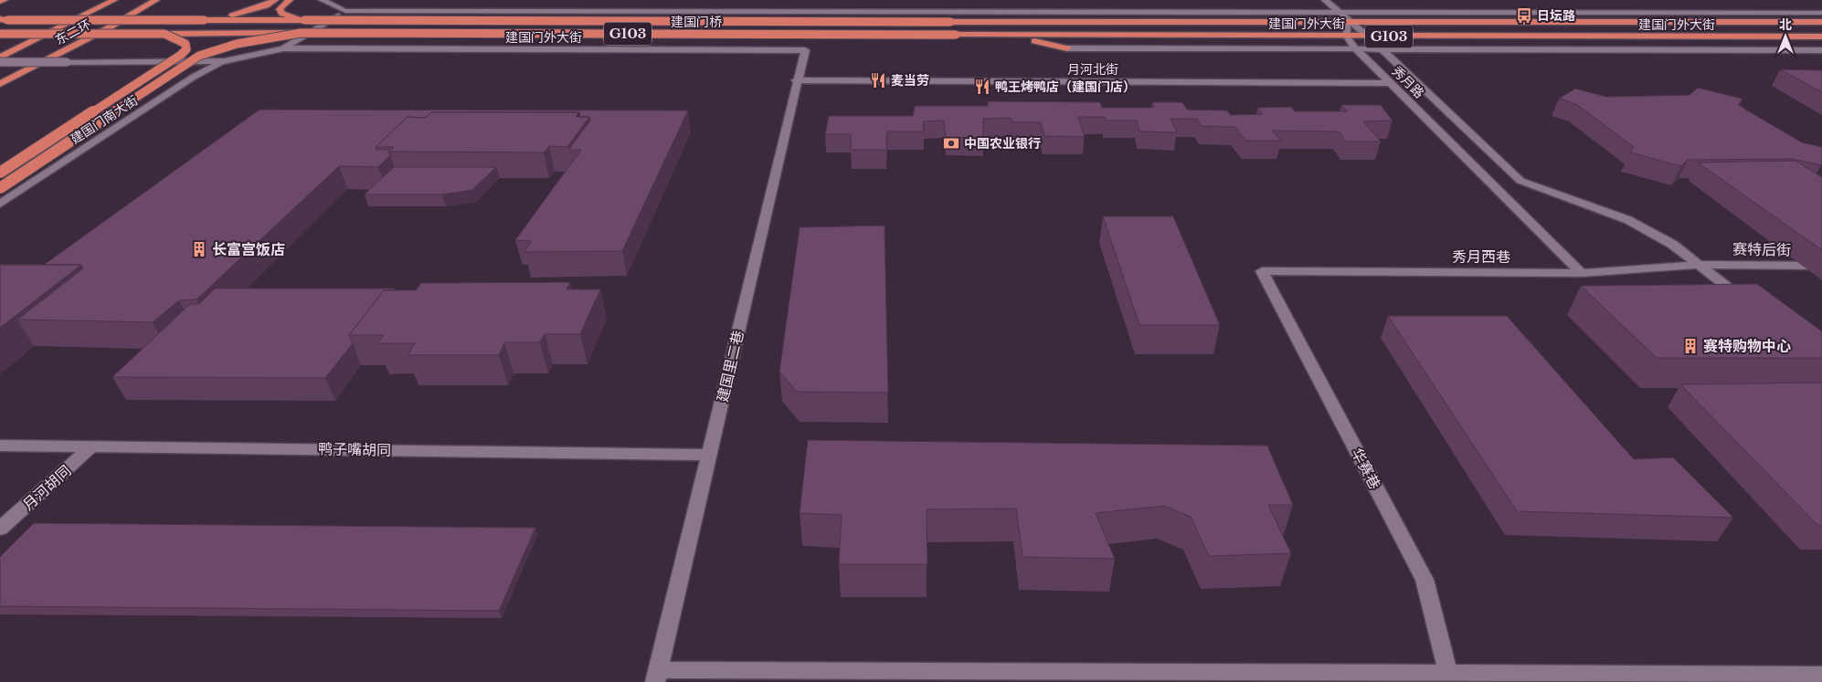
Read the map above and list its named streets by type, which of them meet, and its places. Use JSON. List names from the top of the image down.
{
  "streets": {
    "highway": [
      "建国门桥",
      "建国门外大街",
      "东二环",
      "G103"
    ],
    "street": [
      "月河北街",
      "秀月路",
      "建国门南大街",
      "赛特后街",
      "秀月西巷",
      "建国里二巷",
      "鸭子嘴胡同",
      "华赛巷",
      "月河胡同"
    ]
  },
  "crossings": [
    ["建国门桥", "建国门外大街"],
    ["建国门外大街", "秀月路"],
    ["建国门外大街", "建国里二巷"],
    ["月河北街", "秀月路"],
    ["月河北街", "建国里二巷"],
    ["秀月路", "赛特后街"],
    ["秀月路", "秀月西巷"],
    ["赛特后街", "秀月西巷"],
    ["秀月西巷", "华赛巷"],
    ["建国里二巷", "鸭子嘴胡同"],
    ["鸭子嘴胡同", "月河胡同"]
  ],
  "places": {
    "bus stop": ["日坛路"],
    "restaurant": ["麦当劳", "鸭王烤鸭店（建国门店）"],
    "bank": ["中国农业银行"],
    "building": ["长富宫饭店", "赛特购物中心"]
  },
  "north": "top"
}
